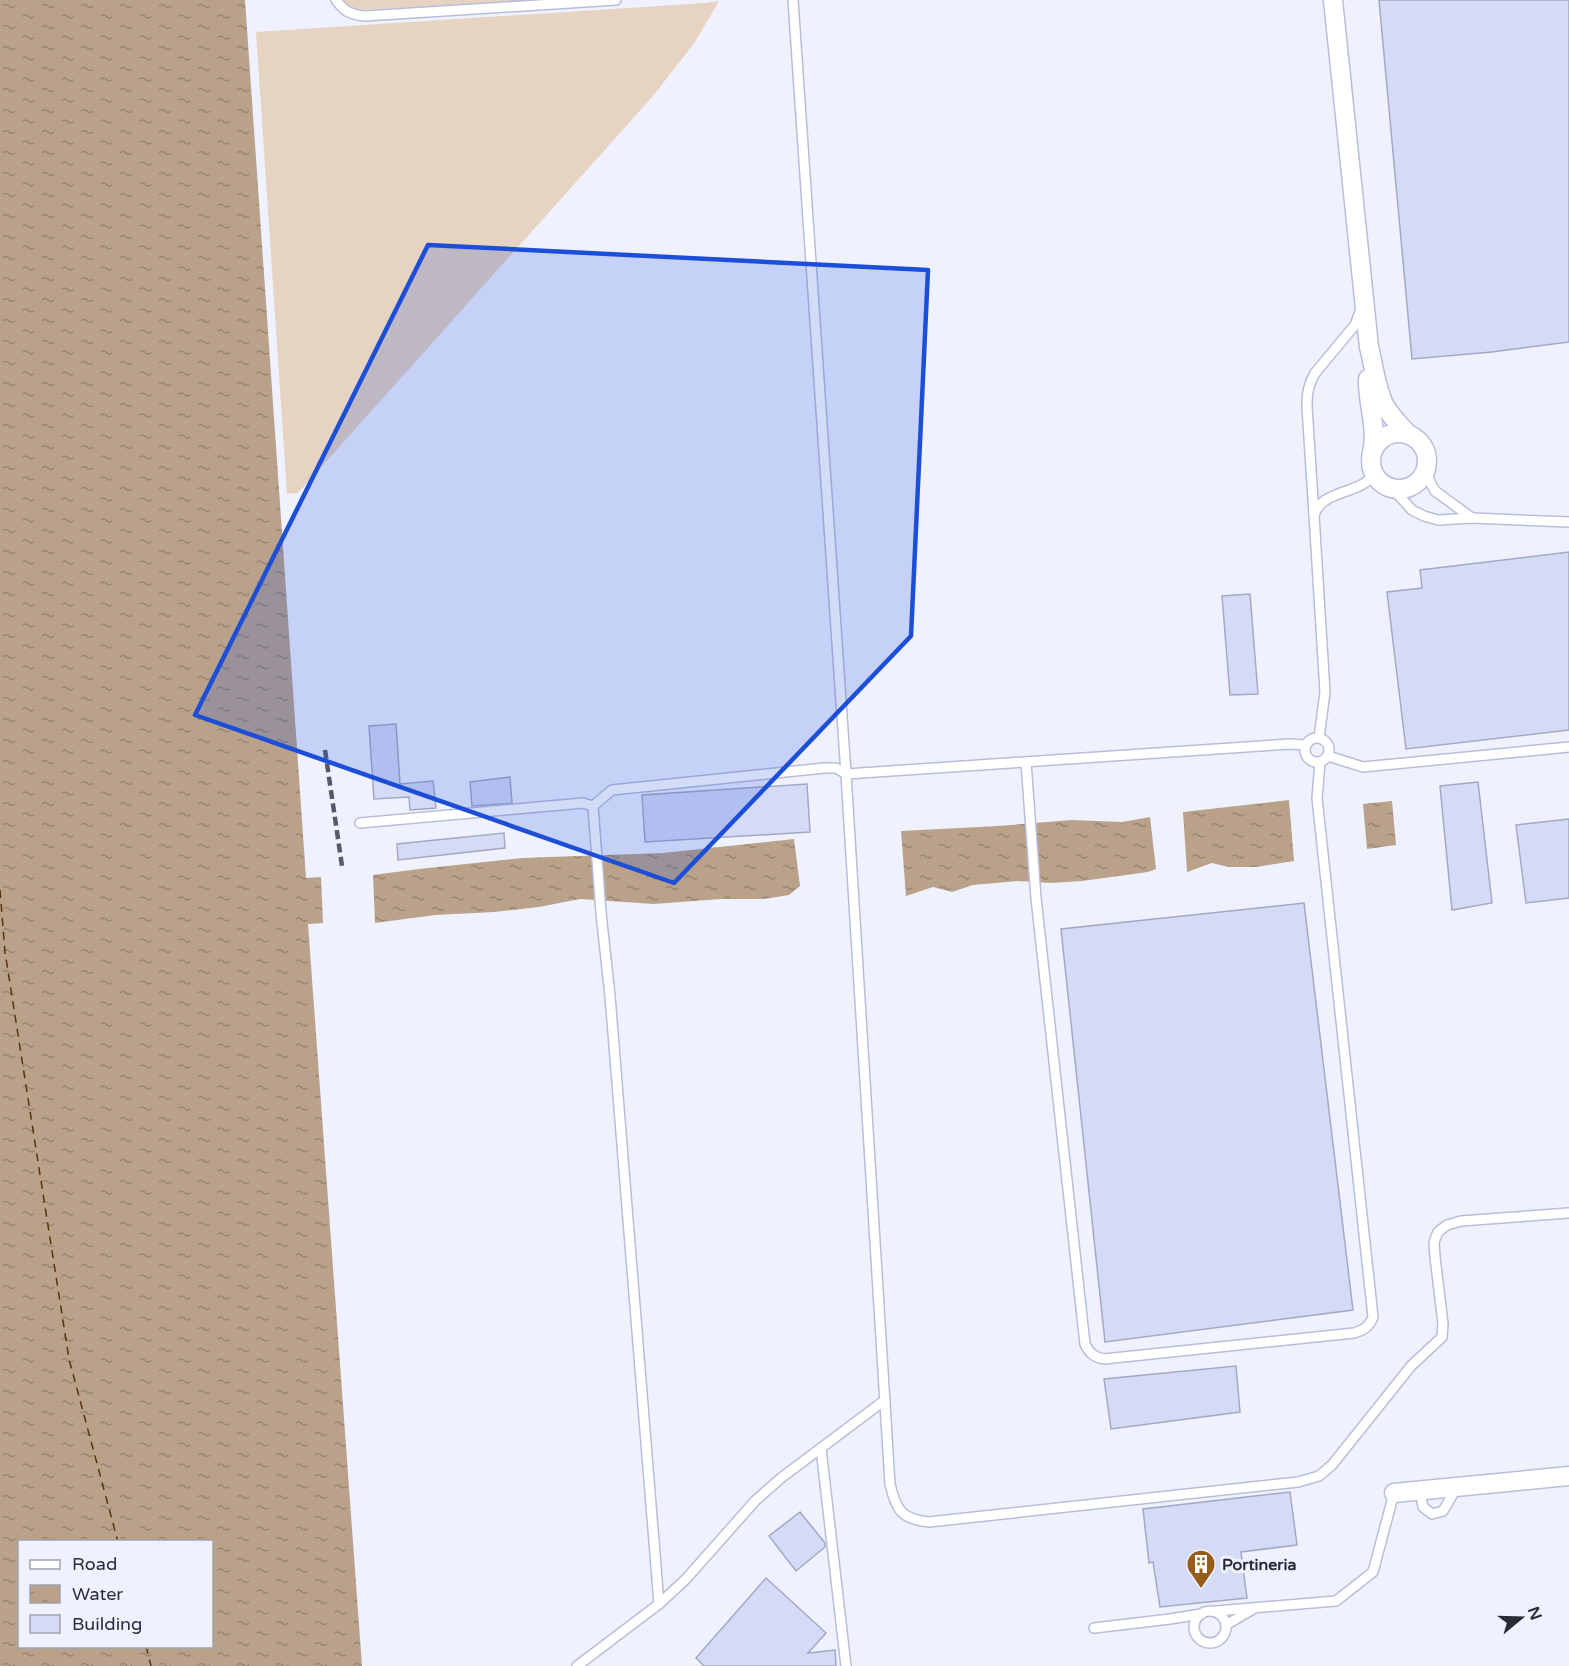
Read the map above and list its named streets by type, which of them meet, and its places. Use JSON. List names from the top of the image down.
{
  "places": {
    "building": ["Portineria"]
  },
  "legend": ["Road", "Water", "Building"],
  "north": "right"
}
